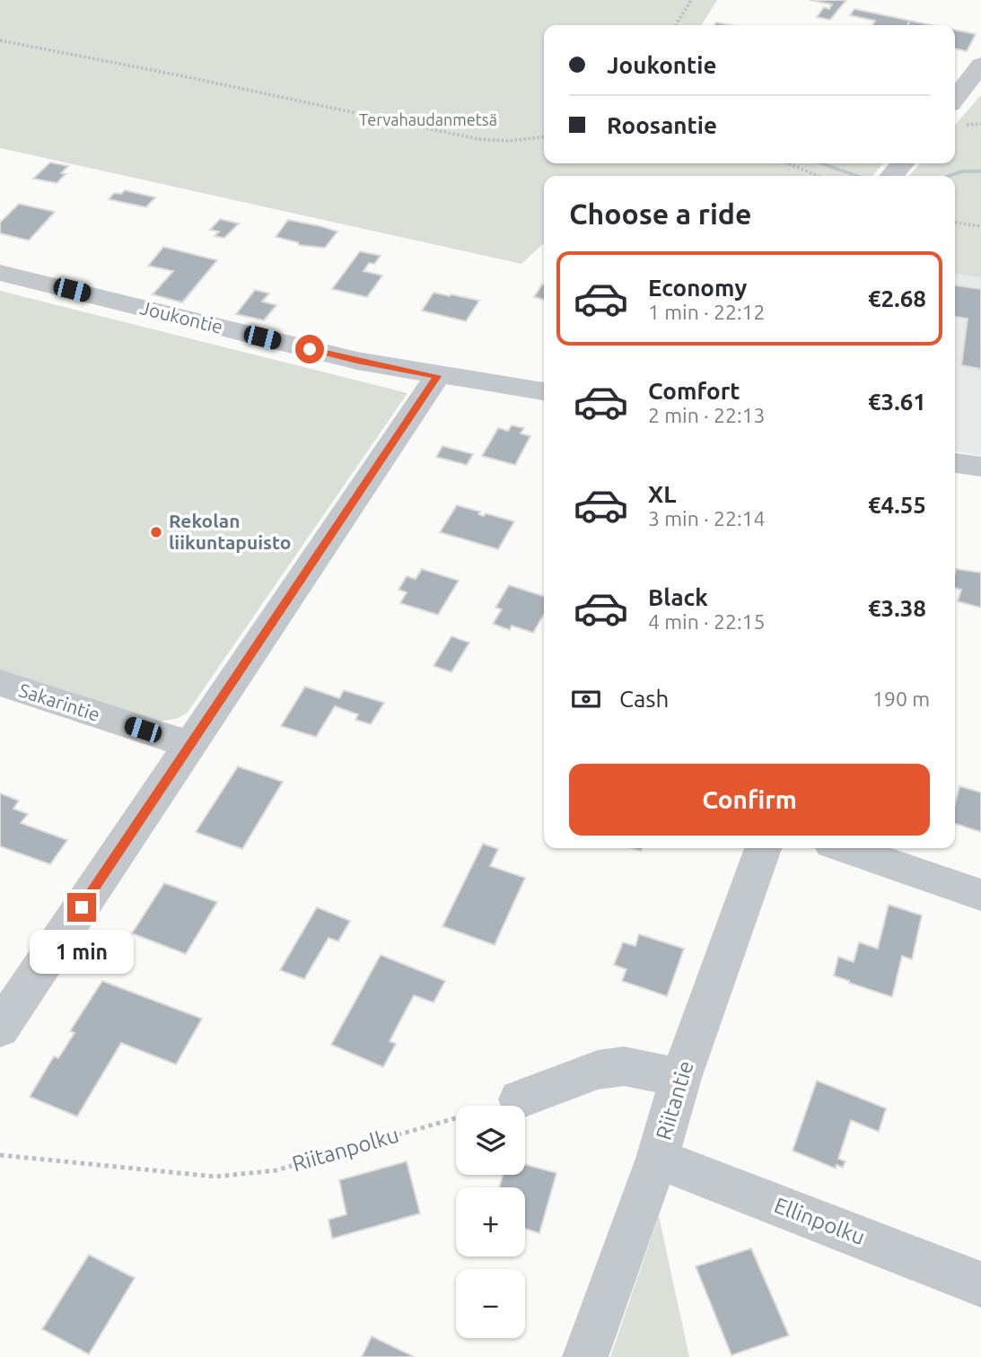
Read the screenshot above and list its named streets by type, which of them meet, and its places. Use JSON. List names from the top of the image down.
{
  "streets": {
    "street": [
      "Joukontie",
      "Sakarintie",
      "Riitantie",
      "Ellinpolku"
    ],
    "path": ["Riitanpolku"]
  },
  "crossings": [
    ["Riitantie", "Ellinpolku"]
  ],
  "parks": ["Tervahaudanmetsä"],
  "places": ["Rekolan liikuntapuisto"],
  "page": {
    "banner": ["Joukontie", "Roosantie"],
    "heading": "Choose a ride",
    "list": [
      {
        "name": "Economy",
        "note": "1 min · 22:12",
        "value": "€2.68"
      },
      {
        "name": "Comfort",
        "note": "2 min · 22:13",
        "value": "€3.61"
      },
      {
        "name": "XL",
        "note": "3 min · 22:14",
        "value": "€4.55"
      },
      {
        "name": "Black",
        "note": "4 min · 22:15",
        "value": "€3.38"
      }
    ],
    "pay": ["Cash", "190 m"],
    "buttons": "Confirm",
    "bubble": "1 min",
    "map_buttons": ["+", "−"]
  }
}
